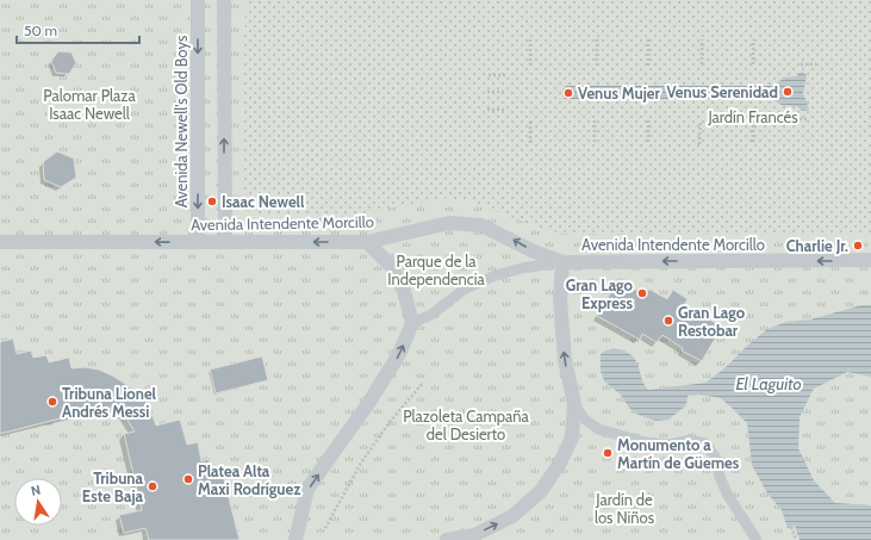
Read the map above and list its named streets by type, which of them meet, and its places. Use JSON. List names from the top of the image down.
{
  "streets": {
    "street": ["Avenida Newell's Old Boys", "Avenida Intendente Morcillo"]
  },
  "crossings": [
    ["Avenida Newell's Old Boys", "Avenida Intendente Morcillo"]
  ],
  "one_way": ["Avenida Intendente Morcillo"],
  "water": ["El Laguito"],
  "parks": [
    "Palomar Plaza Isaac Newell",
    "Jardín Francés",
    "Parque de la Independencia",
    "Plazoleta Campaña del Desierto",
    "Jardín de los Niños"
  ],
  "places": [
    "Venus Serenidad",
    "Venus Mujer",
    "Isaac Newell",
    "Charlie Jr.",
    "Gran Lago Express",
    "Gran Lago Restobar",
    "Tribuna Lionel Andrés Messi",
    "Monumento a Martín de Güemes",
    "Platea Alta Maxi Rodríguez",
    "Tribuna Este Baja"
  ],
  "scale_bar": "50 m",
  "north": "top"
}
